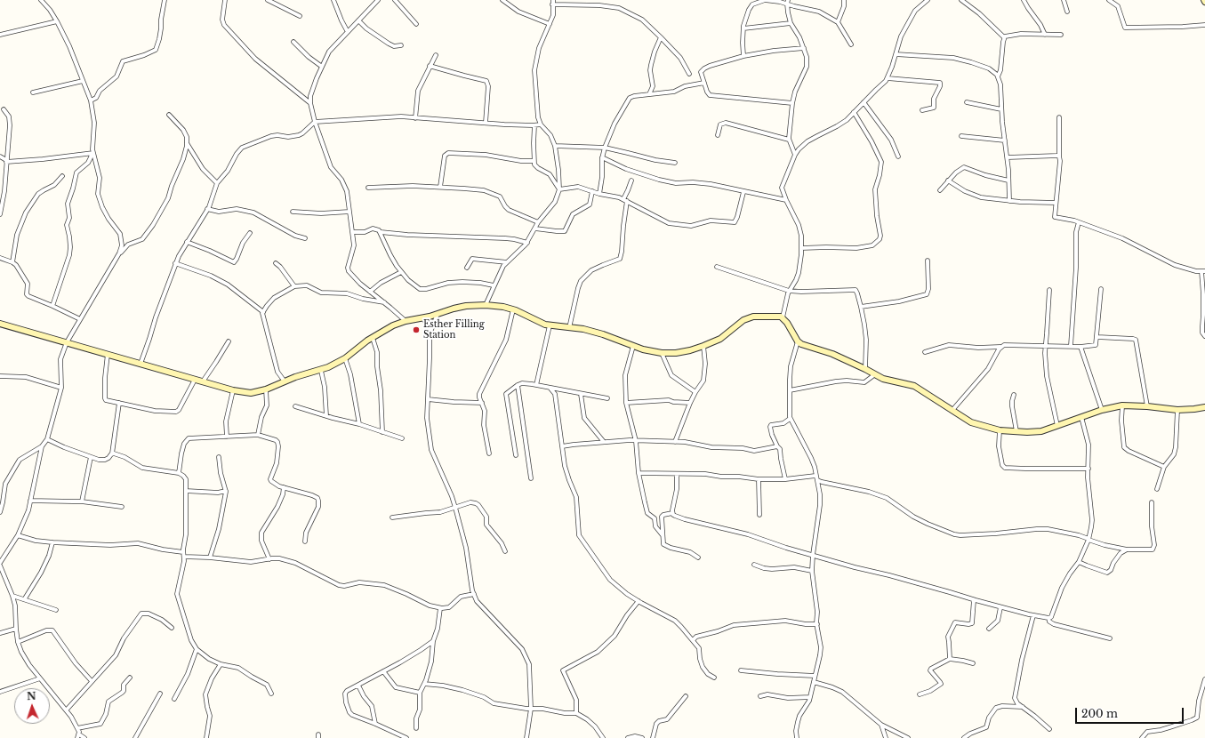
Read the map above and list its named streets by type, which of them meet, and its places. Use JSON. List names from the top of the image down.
{
  "places": ["Esther Filling Station"],
  "scale_bar": "200 m",
  "north": "top"
}
